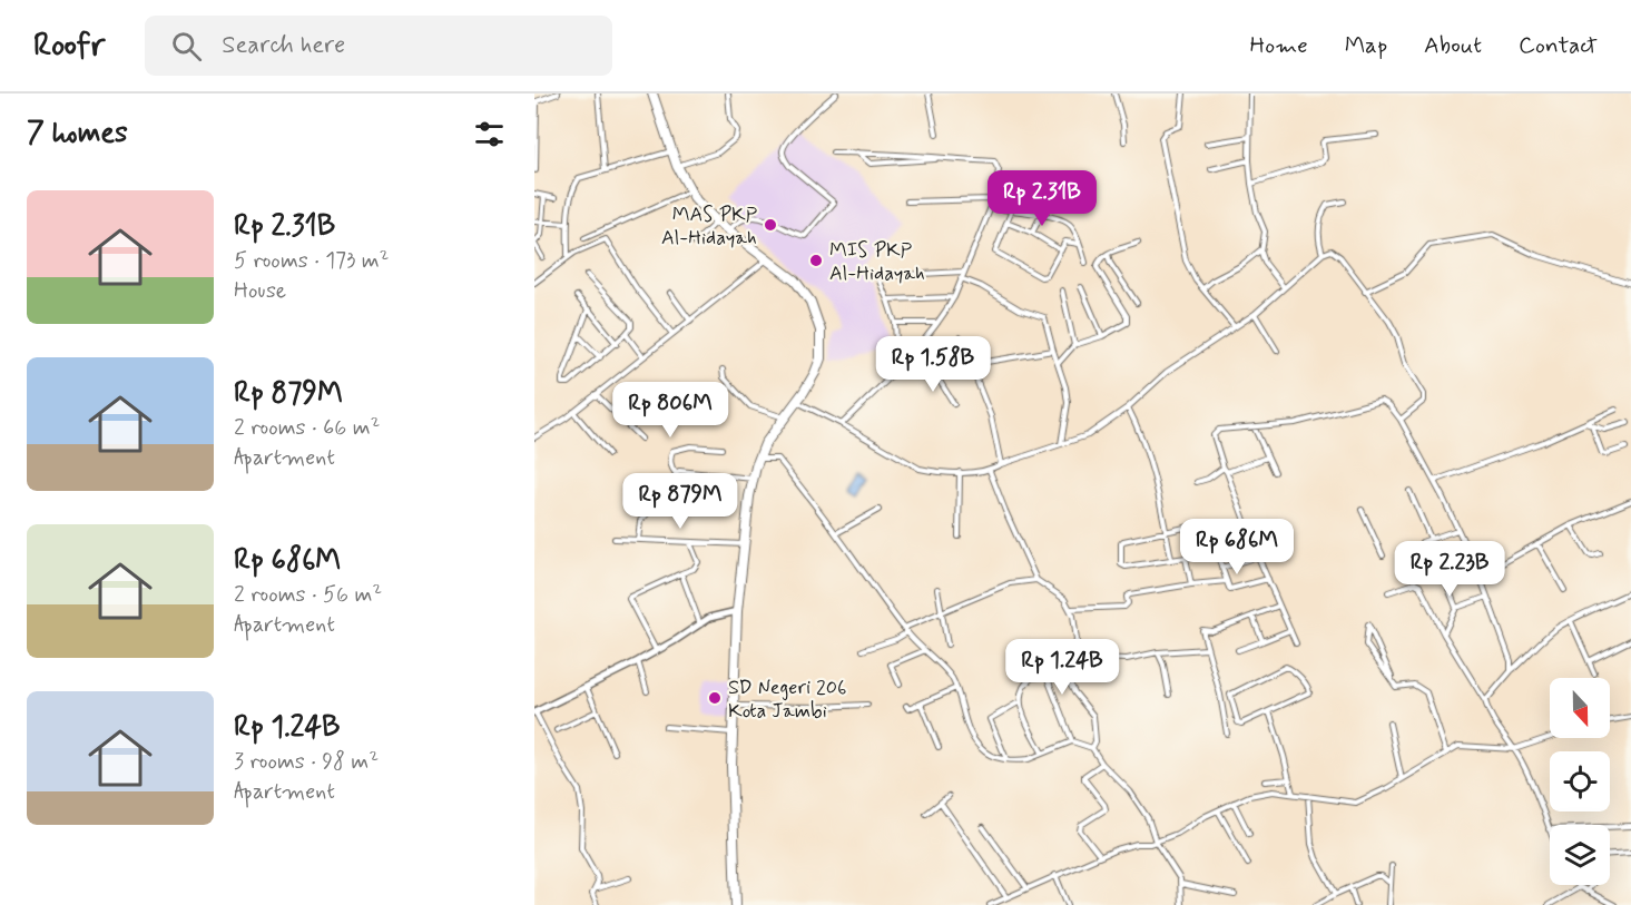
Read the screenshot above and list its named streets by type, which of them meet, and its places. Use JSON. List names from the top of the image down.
{
  "places": ["MAS PKP Al-Hidayah", "MIS PKP Al-Hidayah", "SD Negeri 206 Kota Jambi"],
  "north": "bottom",
  "page": {
    "header": "Roofr",
    "search": "Search here",
    "nav": [
      "Home",
      "Map",
      "About",
      "Contact"
    ],
    "heading": "7 homes",
    "price": [
      "Rp 2.31B",
      "Rp 1.58B",
      "Rp 806M",
      "Rp 879M",
      "Rp 686M",
      "Rp 2.23B",
      "Rp 1.24B"
    ],
    "list": [
      {
        "name": "Rp 2.31B",
        "note": "5 rooms · 173 m² · House"
      },
      {
        "name": "Rp 879M",
        "note": "2 rooms · 66 m² · Apartment"
      },
      {
        "name": "Rp 686M",
        "note": "2 rooms · 56 m² · Apartment"
      },
      {
        "name": "Rp 1.24B",
        "note": "3 rooms · 98 m² · Apartment"
      }
    ]
  }
}
